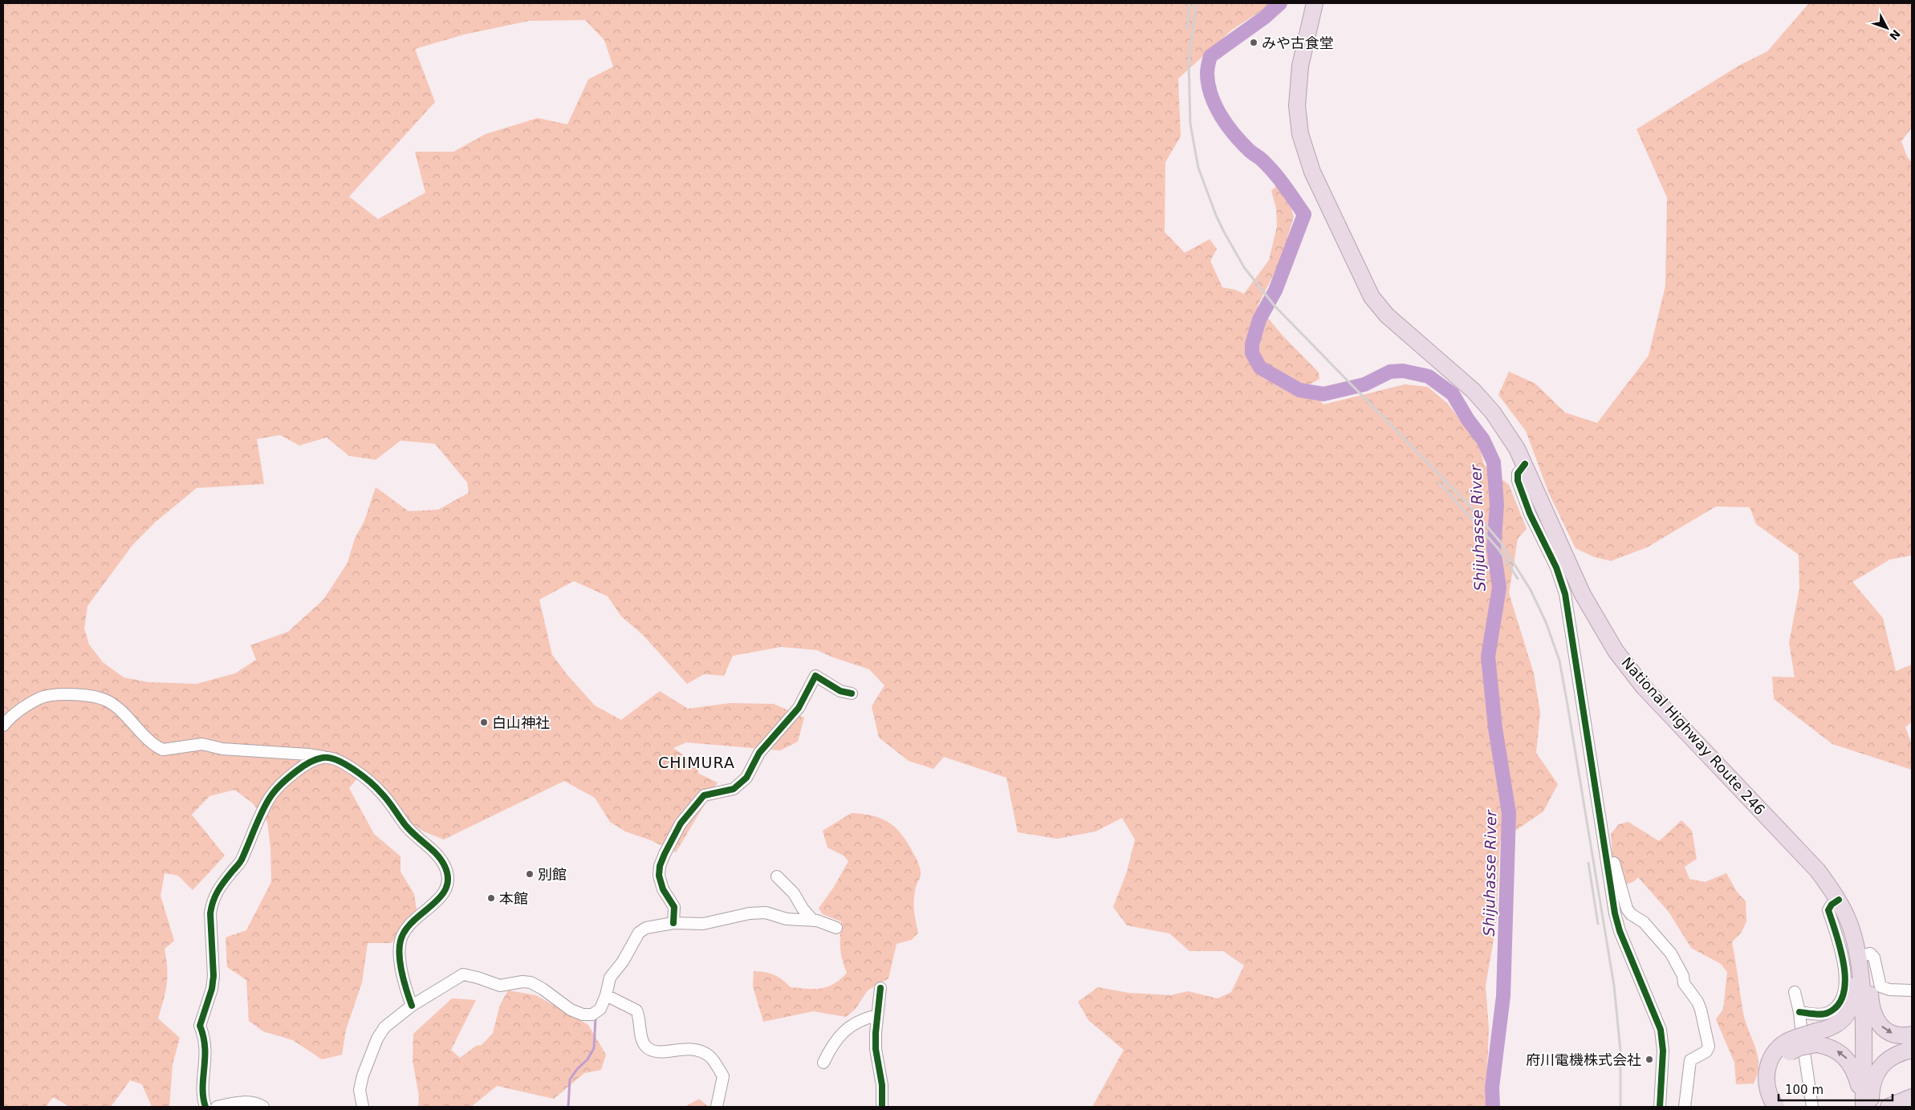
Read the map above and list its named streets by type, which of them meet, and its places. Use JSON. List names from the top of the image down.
{
  "streets": {
    "highway": ["National Highway Route 246"]
  },
  "districts": ["CHIMURA"],
  "water": ["Shijuhasse River"],
  "places": [
    "みや古食堂",
    "白山神社",
    "別館",
    "本館",
    "府川電機株式会社"
  ],
  "scale_bar": "100 m",
  "north": "bottom right"
}
